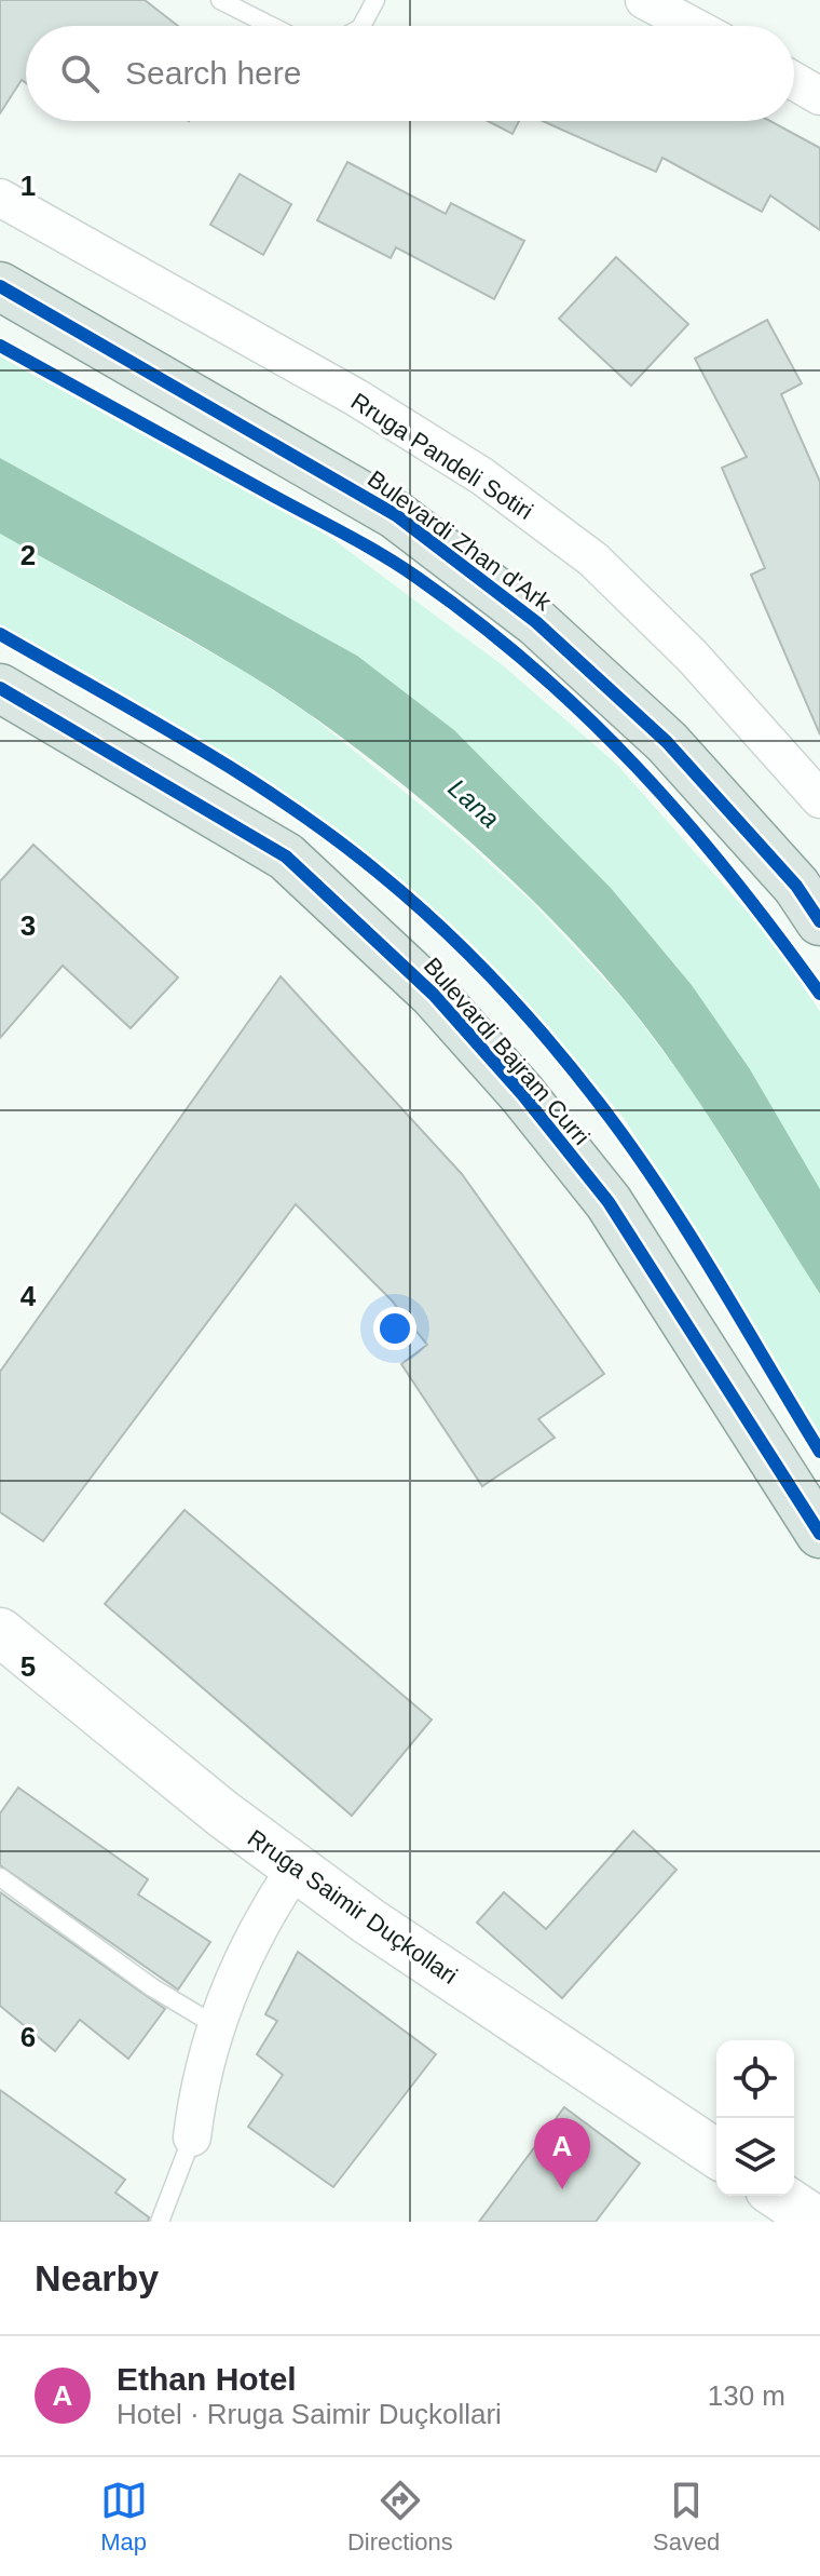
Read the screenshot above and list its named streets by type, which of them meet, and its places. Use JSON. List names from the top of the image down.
{
  "streets": {
    "main road": ["Bulevardi Zhan d'Ark", "Bulevardi Bajram Curri", "Rruga Saimir Duçkollari"],
    "street": ["Rruga Pandeli Sotiri"]
  },
  "water": ["Lana"],
  "page": {
    "search": "Search here",
    "pins": "A",
    "heading": "Nearby",
    "list": [
      {
        "mark": "A",
        "name": "Ethan Hotel",
        "note": "Hotel · Rruga Saimir Duçkollari",
        "value": "130 m"
      }
    ],
    "nav": ["Map", "Directions", "Saved"]
  },
  "grid": {
    "rows": [
      "1",
      "2",
      "3",
      "4",
      "5",
      "6"
    ]
  }
}
